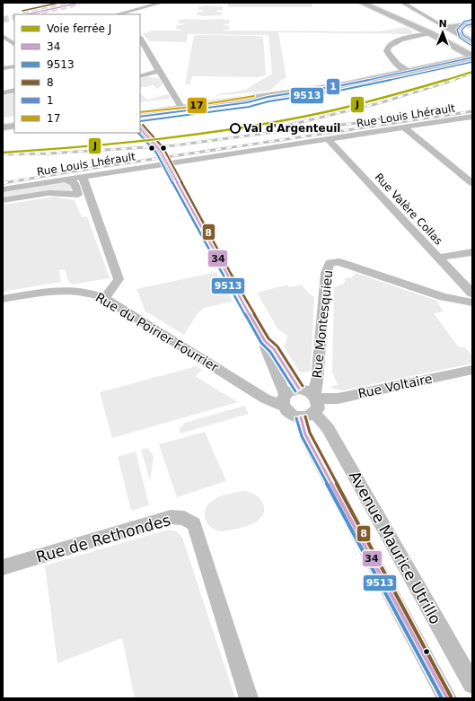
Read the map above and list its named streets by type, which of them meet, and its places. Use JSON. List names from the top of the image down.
{
  "streets": {
    "street": [
      "Rue Louis Lhérault",
      "Rue Valère Collas",
      "Rue Montesquieu",
      "Rue du Poirier Fourrier",
      "Rue Voltaire",
      "Rue de Rethondes",
      "Avenue Maurice Utrillo"
    ]
  },
  "crossings": [
    ["Rue Louis Lhérault", "Rue Valère Collas"],
    ["Rue Montesquieu", "Rue du Poirier Fourrier"],
    ["Rue Montesquieu", "Rue Voltaire"],
    ["Rue Montesquieu", "Avenue Maurice Utrillo"],
    ["Rue du Poirier Fourrier", "Rue Voltaire"],
    ["Rue du Poirier Fourrier", "Avenue Maurice Utrillo"],
    ["Rue Voltaire", "Avenue Maurice Utrillo"]
  ],
  "places": ["Val d'Argenteuil"],
  "lines": [
    "transit line 34",
    "transit line 8",
    "transit line 9513",
    "transit line 1",
    "rail line J",
    "transit line 17"
  ],
  "legend": [
    "Voie ferrée J",
    "34",
    "9513",
    "8",
    "1",
    "17"
  ],
  "north": "top"
}
